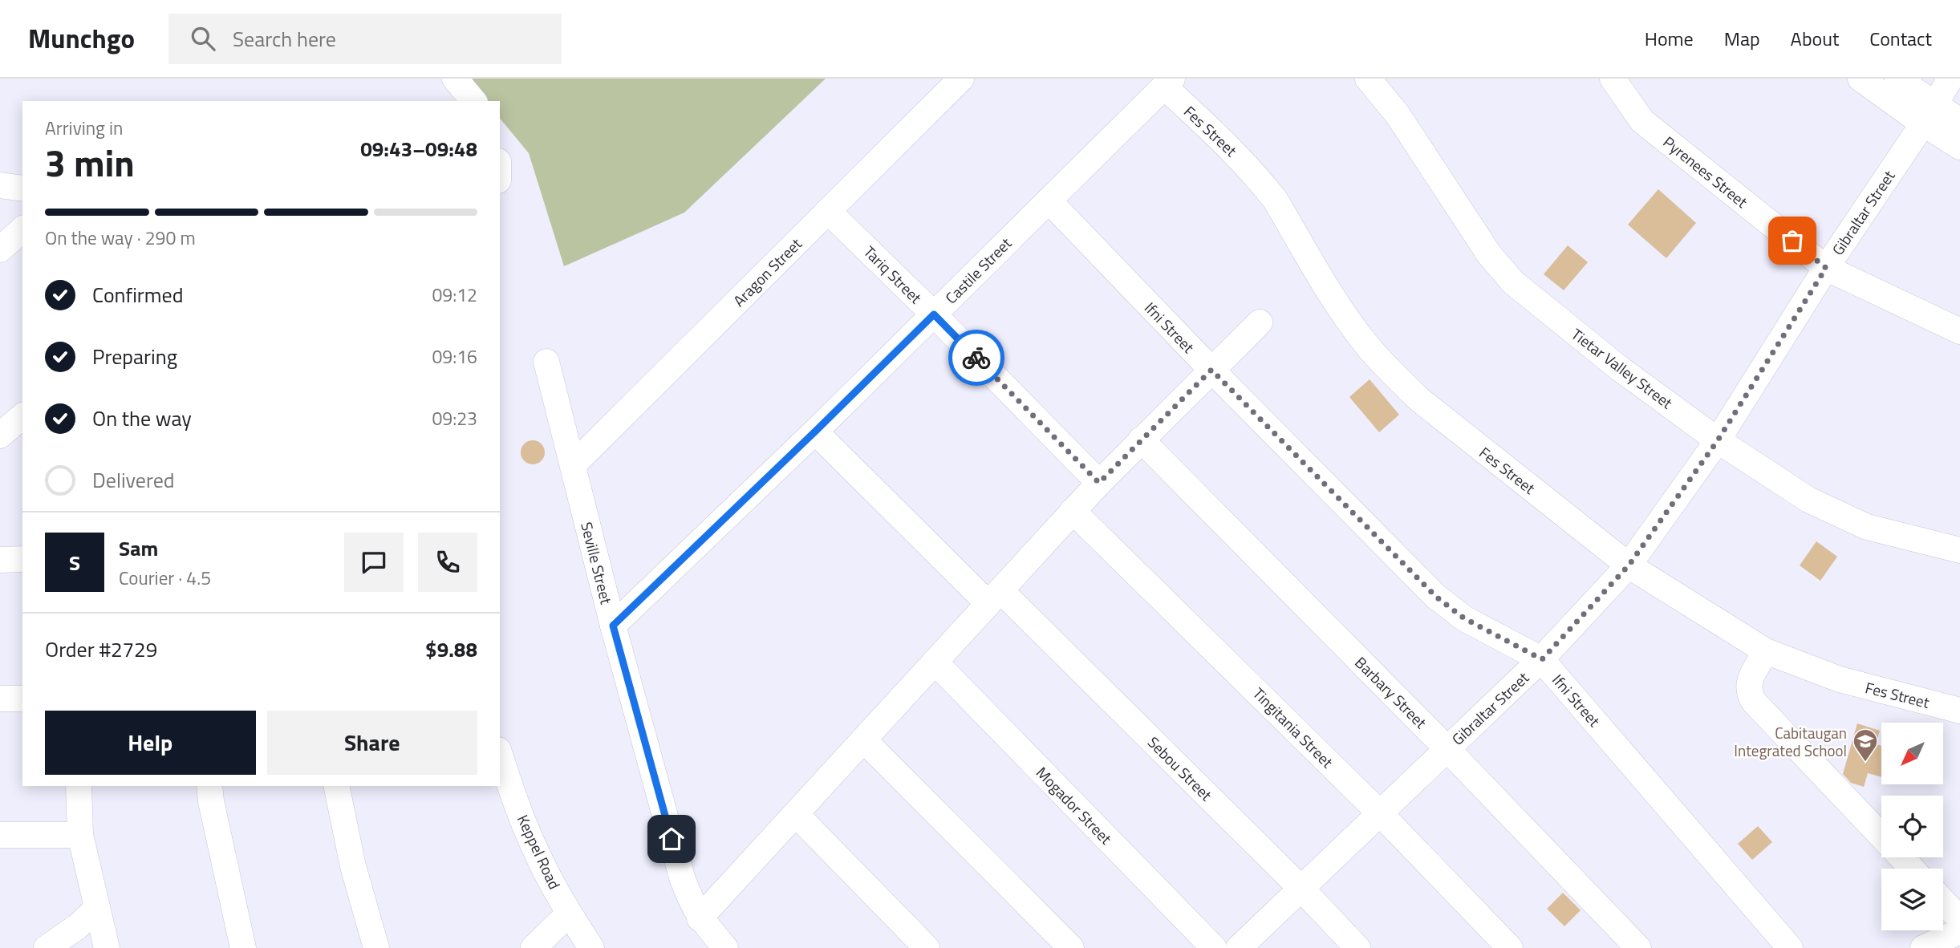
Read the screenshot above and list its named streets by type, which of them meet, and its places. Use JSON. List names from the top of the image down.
{
  "streets": {
    "street": [
      "Fes Street",
      "Pyrenees Street",
      "Gibraltar Street",
      "Castile Street",
      "Aragon Street",
      "Tariq Street",
      "Ifni Street",
      "Tietar Valley Street",
      "Seville Street",
      "Barbary Street",
      "Tingitania Street",
      "Sebou Street",
      "Mogador Street",
      "Keppel Road"
    ]
  },
  "crossings": [
    ["Fes Street", "Gibraltar Street"],
    ["Fes Street", "Castile Street"],
    ["Pyrenees Street", "Gibraltar Street"],
    ["Gibraltar Street", "Ifni Street"],
    ["Gibraltar Street", "Tietar Valley Street"],
    ["Gibraltar Street", "Barbary Street"],
    ["Gibraltar Street", "Tingitania Street"],
    ["Gibraltar Street", "Sebou Street"],
    ["Castile Street", "Tariq Street"],
    ["Castile Street", "Ifni Street"],
    ["Castile Street", "Seville Street"],
    ["Castile Street", "Sebou Street"],
    ["Aragon Street", "Tariq Street"],
    ["Aragon Street", "Seville Street"]
  ],
  "places": {
    "school or university": ["Cabitaugan Integrated School"]
  },
  "north": "bottom left",
  "page": {
    "header": "Munchgo",
    "search": "Search here",
    "nav": [
      "Home",
      "Map",
      "About",
      "Contact"
    ],
    "heading": ["3 min", "Arriving in", "09:43–09:48"],
    "panel": [
      "Sam",
      "Courier · 4.5",
      "Order #2729",
      "$9.88"
    ],
    "bar": "On the way · 290 m",
    "list": [
      ["Confirmed", "09:12"],
      ["Preparing", "09:16"],
      ["On the way", "09:23"],
      "Delivered"
    ],
    "round": "S",
    "buttons": ["Help", "Share"]
  }
}
